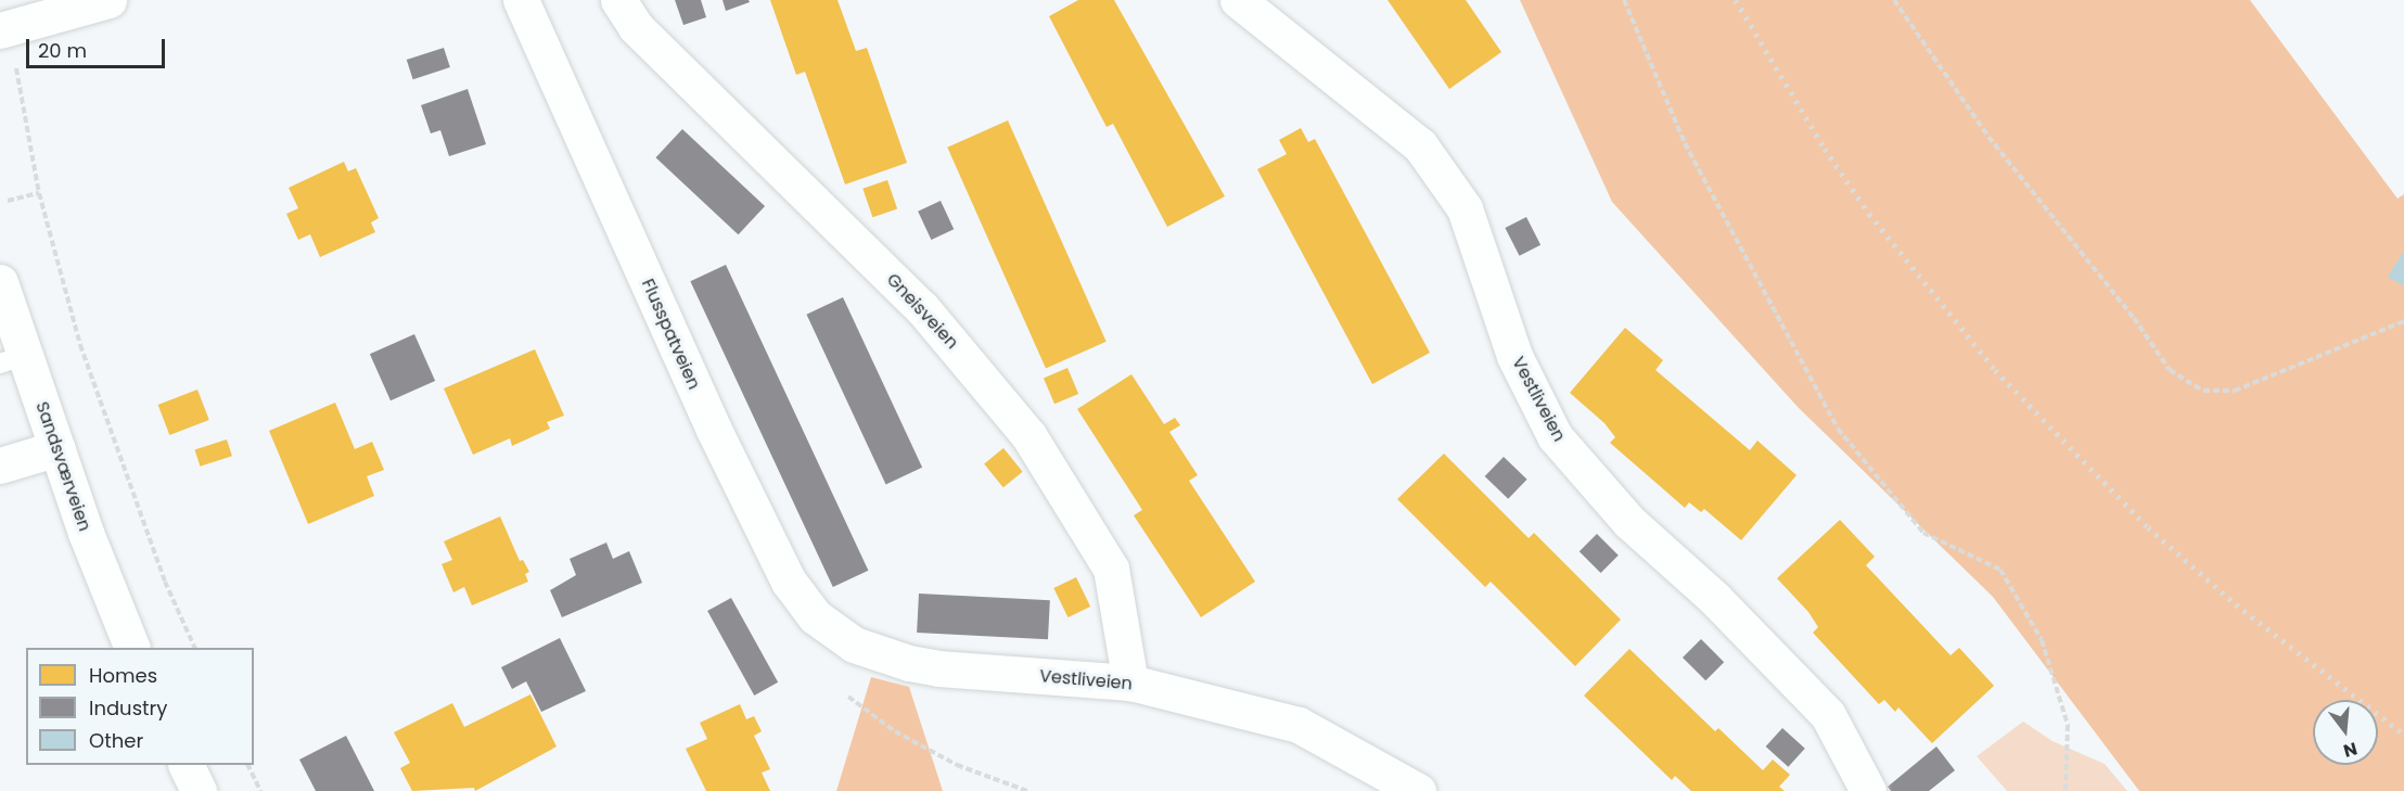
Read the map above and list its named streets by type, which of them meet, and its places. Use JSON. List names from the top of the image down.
{
  "streets": {
    "street": [
      "Gneisveien",
      "Flusspatveien",
      "Vestliveien",
      "Sandsværveien"
    ]
  },
  "crossings": [
    ["Gneisveien", "Vestliveien"],
    ["Flusspatveien", "Vestliveien"]
  ],
  "legend": ["Homes", "Industry", "Other"],
  "scale_bar": "20 m",
  "north": "bottom"
}
